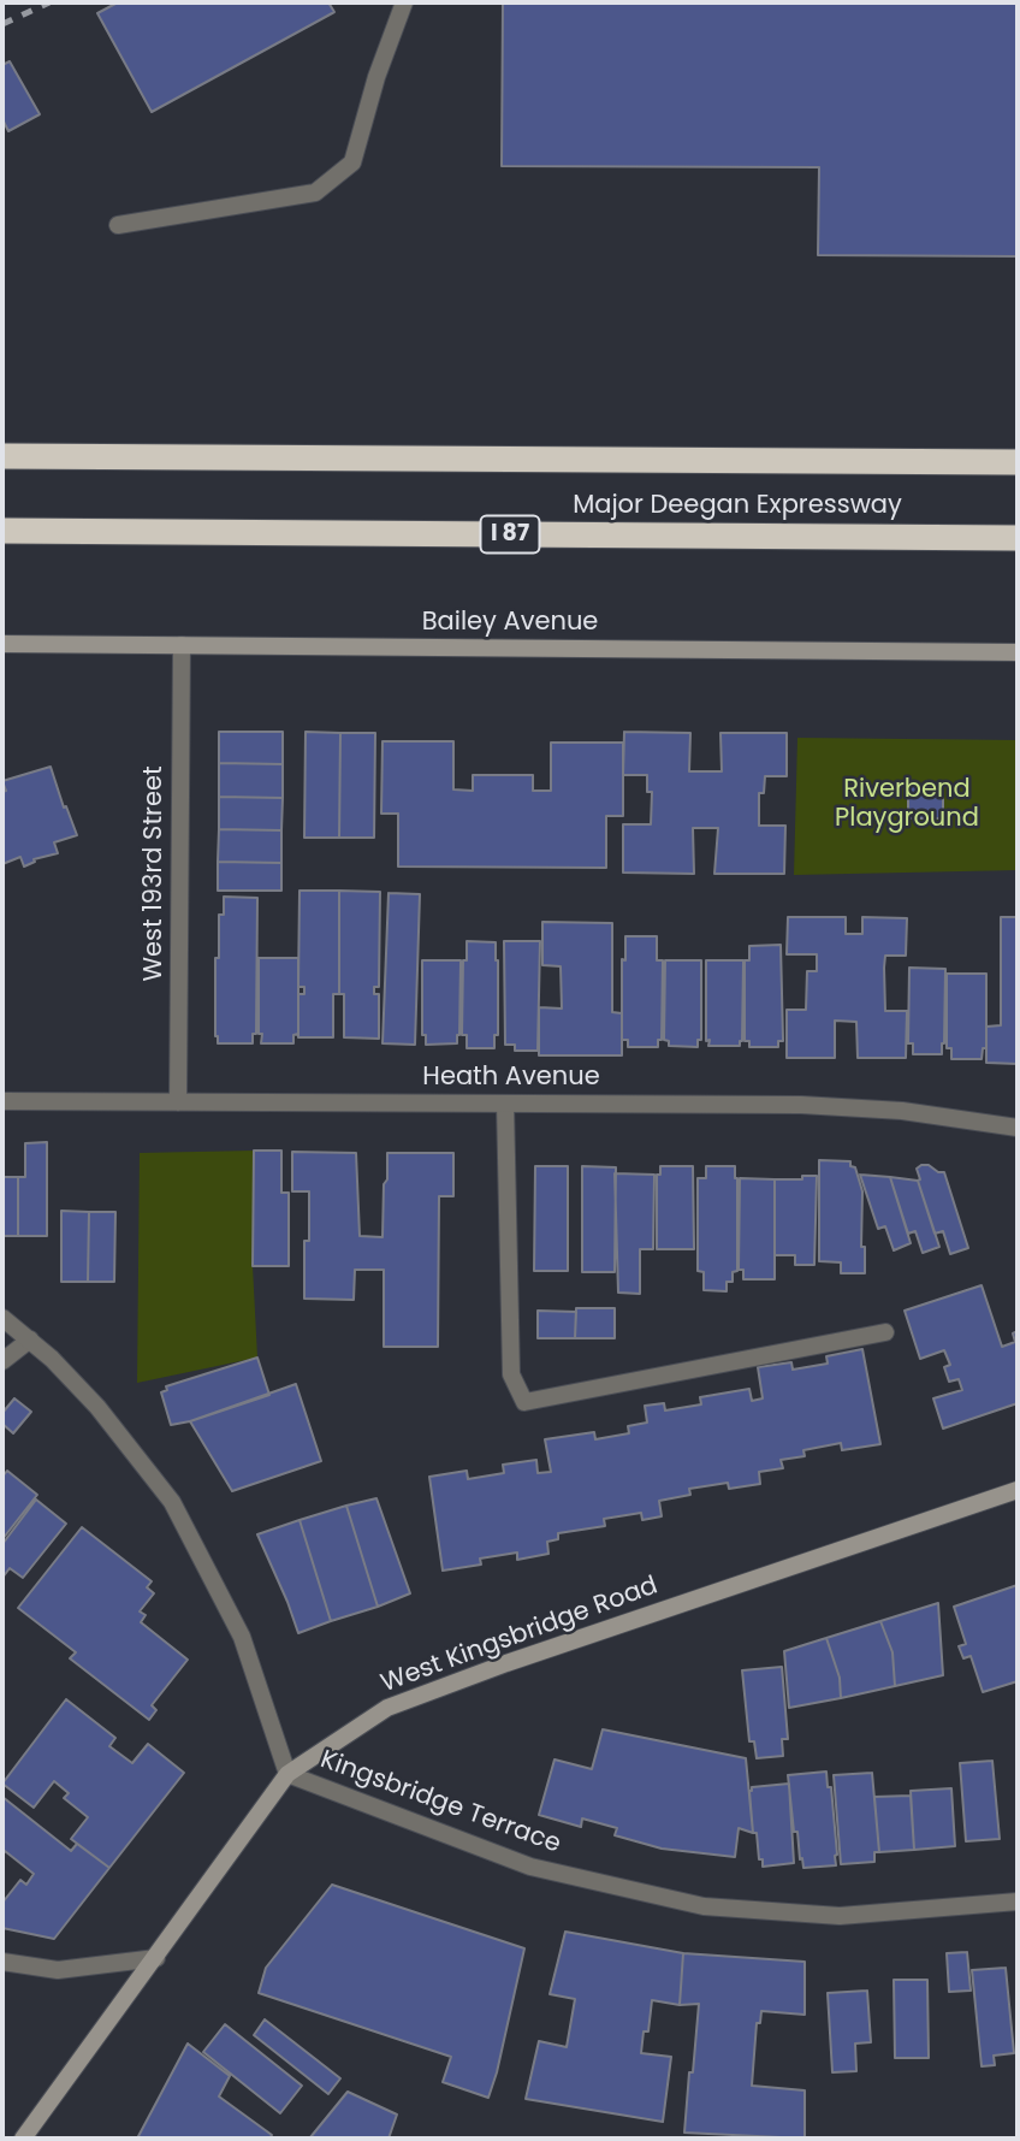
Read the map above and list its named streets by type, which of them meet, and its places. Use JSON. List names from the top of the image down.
{
  "streets": {
    "highway": ["Major Deegan Expressway", "I 87"],
    "main road": ["Bailey Avenue", "West Kingsbridge Road"],
    "street": ["West 193rd Street", "Heath Avenue", "Kingsbridge Terrace"]
  },
  "crossings": [
    ["Bailey Avenue", "West 193rd Street"],
    ["West 193rd Street", "Heath Avenue"],
    ["West Kingsbridge Road", "Kingsbridge Terrace"]
  ],
  "parks": ["Riverbend Playground"]
}
